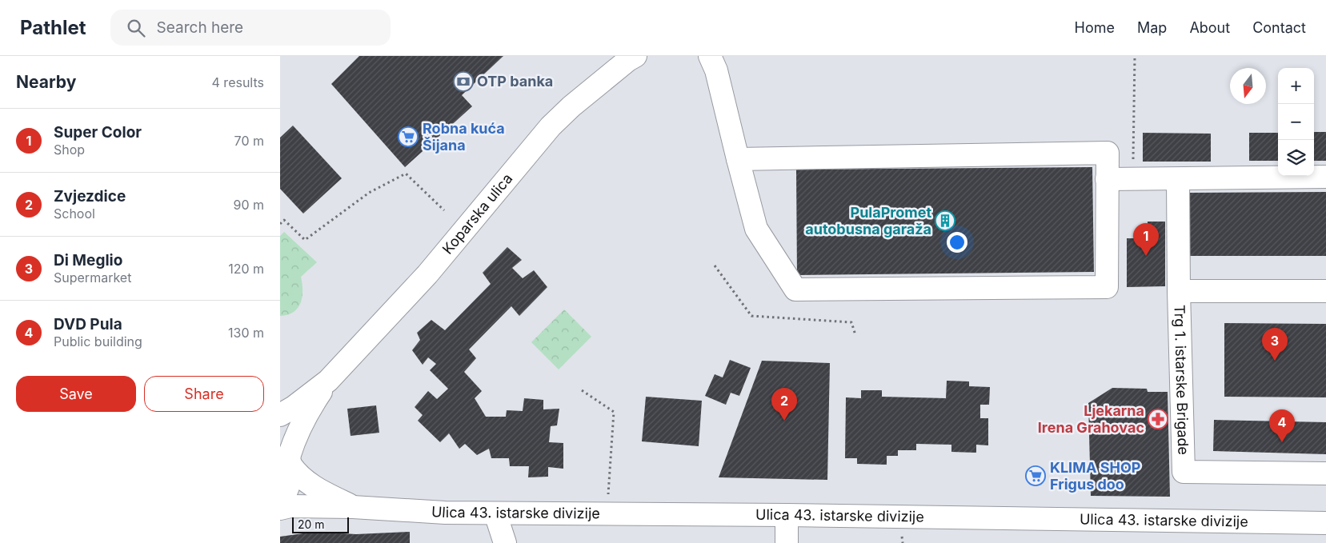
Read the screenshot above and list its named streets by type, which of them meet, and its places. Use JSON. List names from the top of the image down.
{
  "streets": {
    "main road": ["Koparska ulica", "Trg 1. istarske Brigade", "Ulica 43. istarske divizije"]
  },
  "crossings": [
    ["Koparska ulica", "Ulica 43. istarske divizije"]
  ],
  "places": {
    "bank": ["OTP banka"],
    "supermarket": ["Robna kuća Šijana", "KLIMA SHOP Frigus doo"],
    "building": ["PulaPromet autobusna garaža"],
    "pharmacy": ["Ljekarna Irena Grahovac"]
  },
  "scale_bar": "20 m",
  "north": "bottom",
  "page": {
    "header": "Pathlet",
    "search": "Search here",
    "nav": [
      "Home",
      "Map",
      "About",
      "Contact"
    ],
    "heading": ["Nearby", "4 results"],
    "map_buttons": ["+", "−"],
    "list": [
      {
        "mark": "1",
        "name": "Super Color",
        "note": "Shop",
        "value": "70 m"
      },
      {
        "mark": "2",
        "name": "Zvjezdice",
        "note": "School",
        "value": "90 m"
      },
      {
        "mark": "3",
        "name": "Di Meglio",
        "note": "Supermarket",
        "value": "120 m"
      },
      {
        "mark": "4",
        "name": "DVD Pula",
        "note": "Public building",
        "value": "130 m"
      }
    ],
    "pins": [
      "1",
      "3",
      "2",
      "4"
    ],
    "buttons": ["Save", "Share"],
    "scale": "20 m"
  }
}
